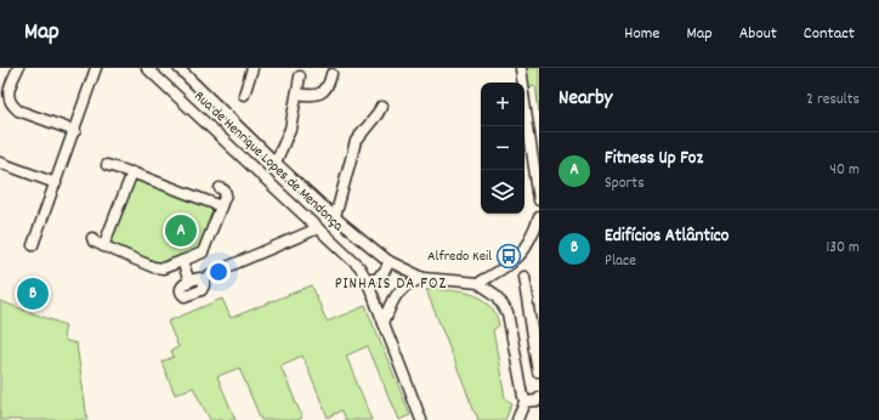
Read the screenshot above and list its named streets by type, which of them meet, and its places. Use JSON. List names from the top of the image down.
{
  "streets": {
    "street": ["Rua de Henrique Lopes de Mendonça"]
  },
  "districts": ["PINHAIS DA FOZ"],
  "places": {
    "bus stop": ["Alfredo Keil"]
  },
  "page": {
    "header": "Map",
    "nav": [
      "Home",
      "Map",
      "About",
      "Contact"
    ],
    "heading": ["Nearby", "2 results"],
    "map_buttons": ["+", "−"],
    "list": [
      {
        "mark": "A",
        "name": "Fitness Up Foz",
        "note": "Sports",
        "value": "40 m"
      },
      {
        "mark": "B",
        "name": "Edifícios Atlântico",
        "note": "Place",
        "value": "130 m"
      }
    ],
    "pins": ["A", "B"]
  }
}
